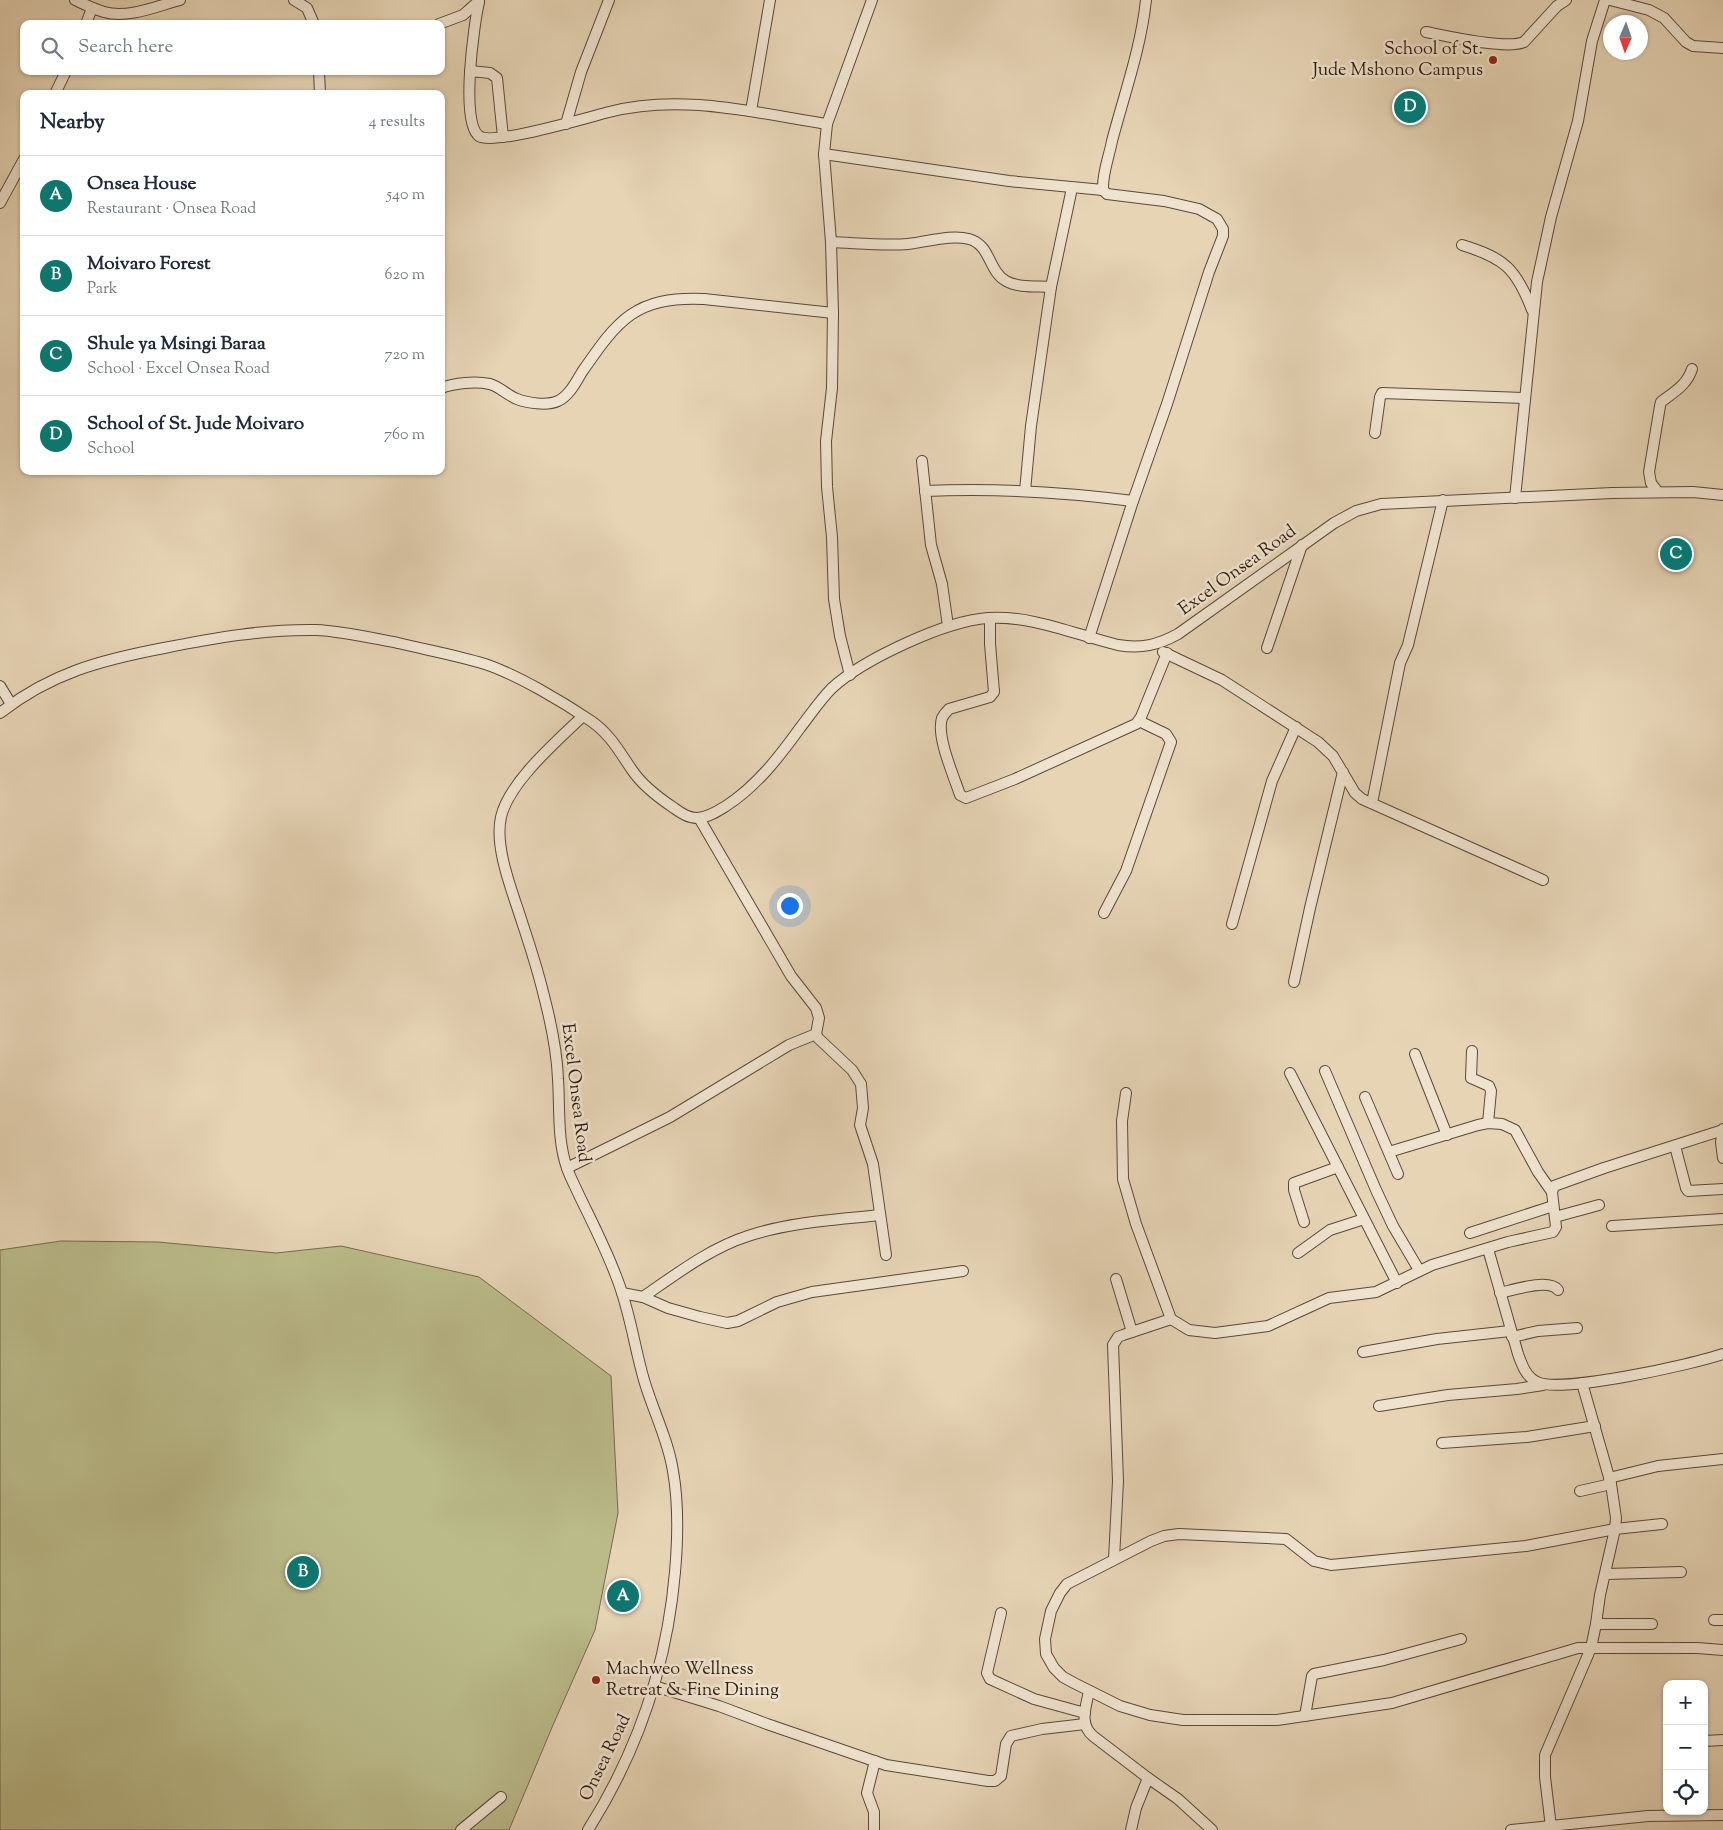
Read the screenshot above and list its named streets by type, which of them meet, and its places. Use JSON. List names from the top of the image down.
{
  "streets": {
    "street": ["Excel Onsea Road", "Onsea Road"]
  },
  "crossings": [
    ["Excel Onsea Road", "Onsea Road"]
  ],
  "places": ["School of St. Jude Mshono Campus", "Machweo Wellness Retreat & Fine Dining"],
  "north": "bottom",
  "page": {
    "search": "Search here",
    "pins": [
      "D",
      "C",
      "B",
      "A"
    ],
    "heading": ["Nearby", "4 results"],
    "list": [
      {
        "mark": "A",
        "name": "Onsea House",
        "note": "Restaurant · Onsea Road",
        "value": "540 m"
      },
      {
        "mark": "B",
        "name": "Moivaro Forest",
        "note": "Park",
        "value": "620 m"
      },
      {
        "mark": "C",
        "name": "Shule ya Msingi Baraa",
        "note": "School · Excel Onsea Road",
        "value": "720 m"
      },
      {
        "mark": "D",
        "name": "School of St. Jude Moivaro",
        "note": "School",
        "value": "760 m"
      }
    ],
    "map_buttons": ["+", "−"]
  }
}
